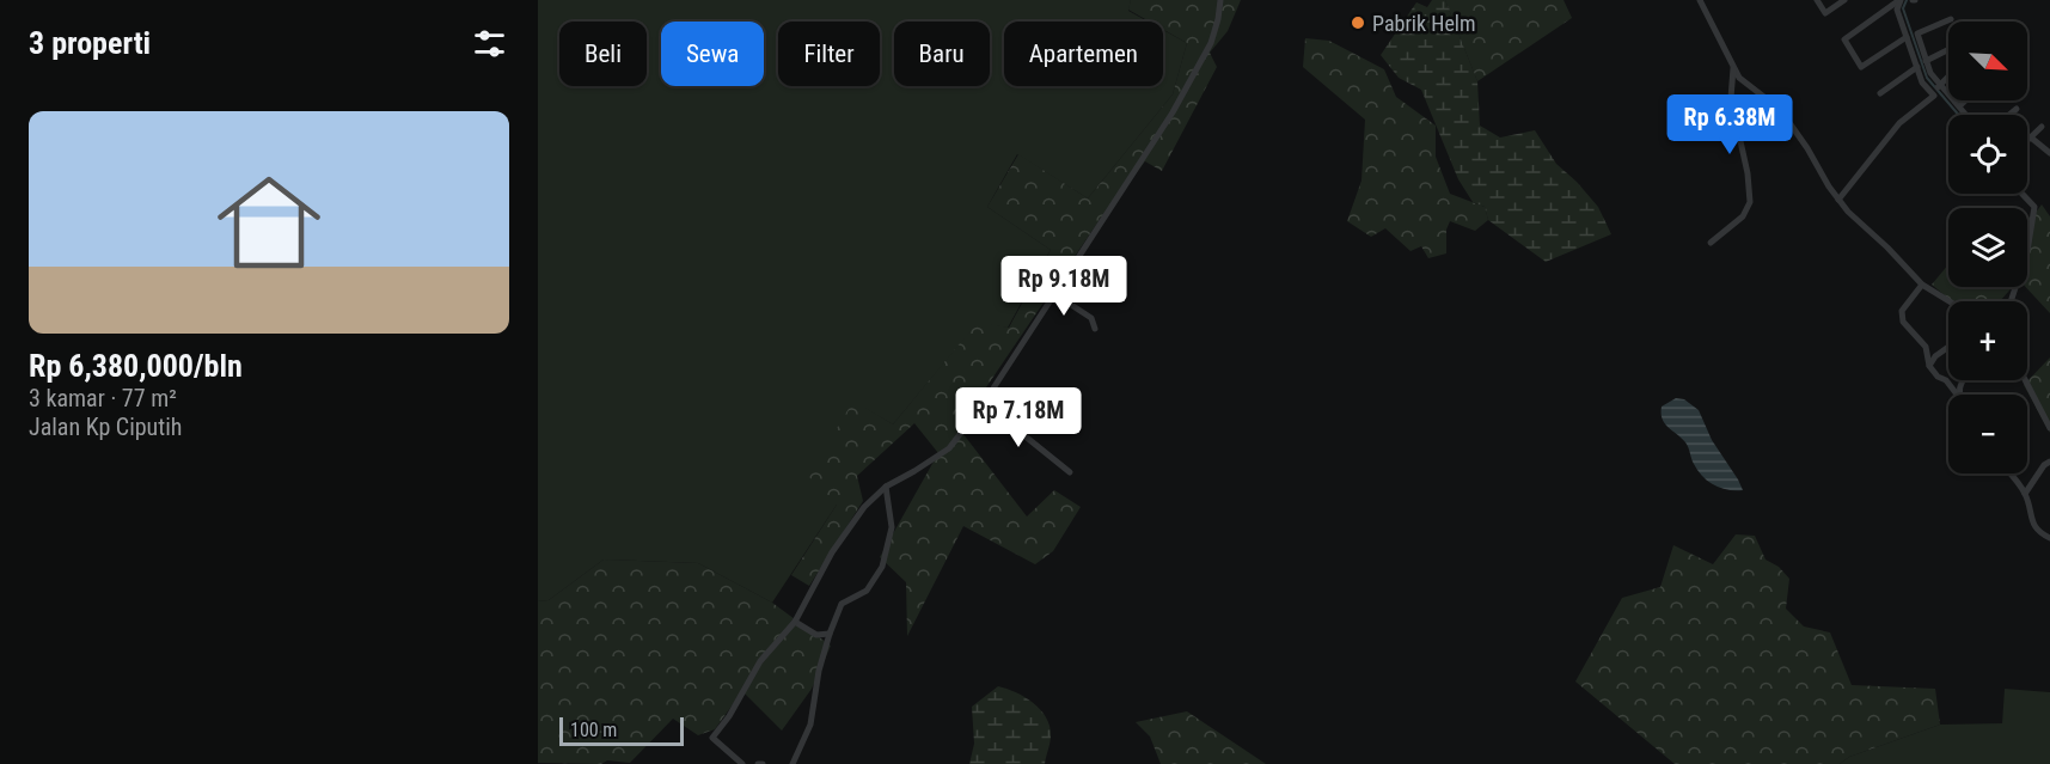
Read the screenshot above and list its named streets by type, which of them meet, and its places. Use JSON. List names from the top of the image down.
{
  "places": ["Pabrik Helm"],
  "scale_bar": "100 m",
  "north": "bottom right",
  "page": {
    "heading": "3 properti",
    "map_buttons": ["+", "−"],
    "chip": [
      "Beli",
      "Sewa",
      "Filter",
      "Baru",
      "Apartemen"
    ],
    "list": [
      {
        "name": "Rp 6,380,000/bln",
        "note": "3 kamar · 77 m² · Jalan Kp Ciputih"
      }
    ],
    "price": ["Rp 6.38M", "Rp 9.18M", "Rp 7.18M"],
    "scale": "100 m"
  }
}
